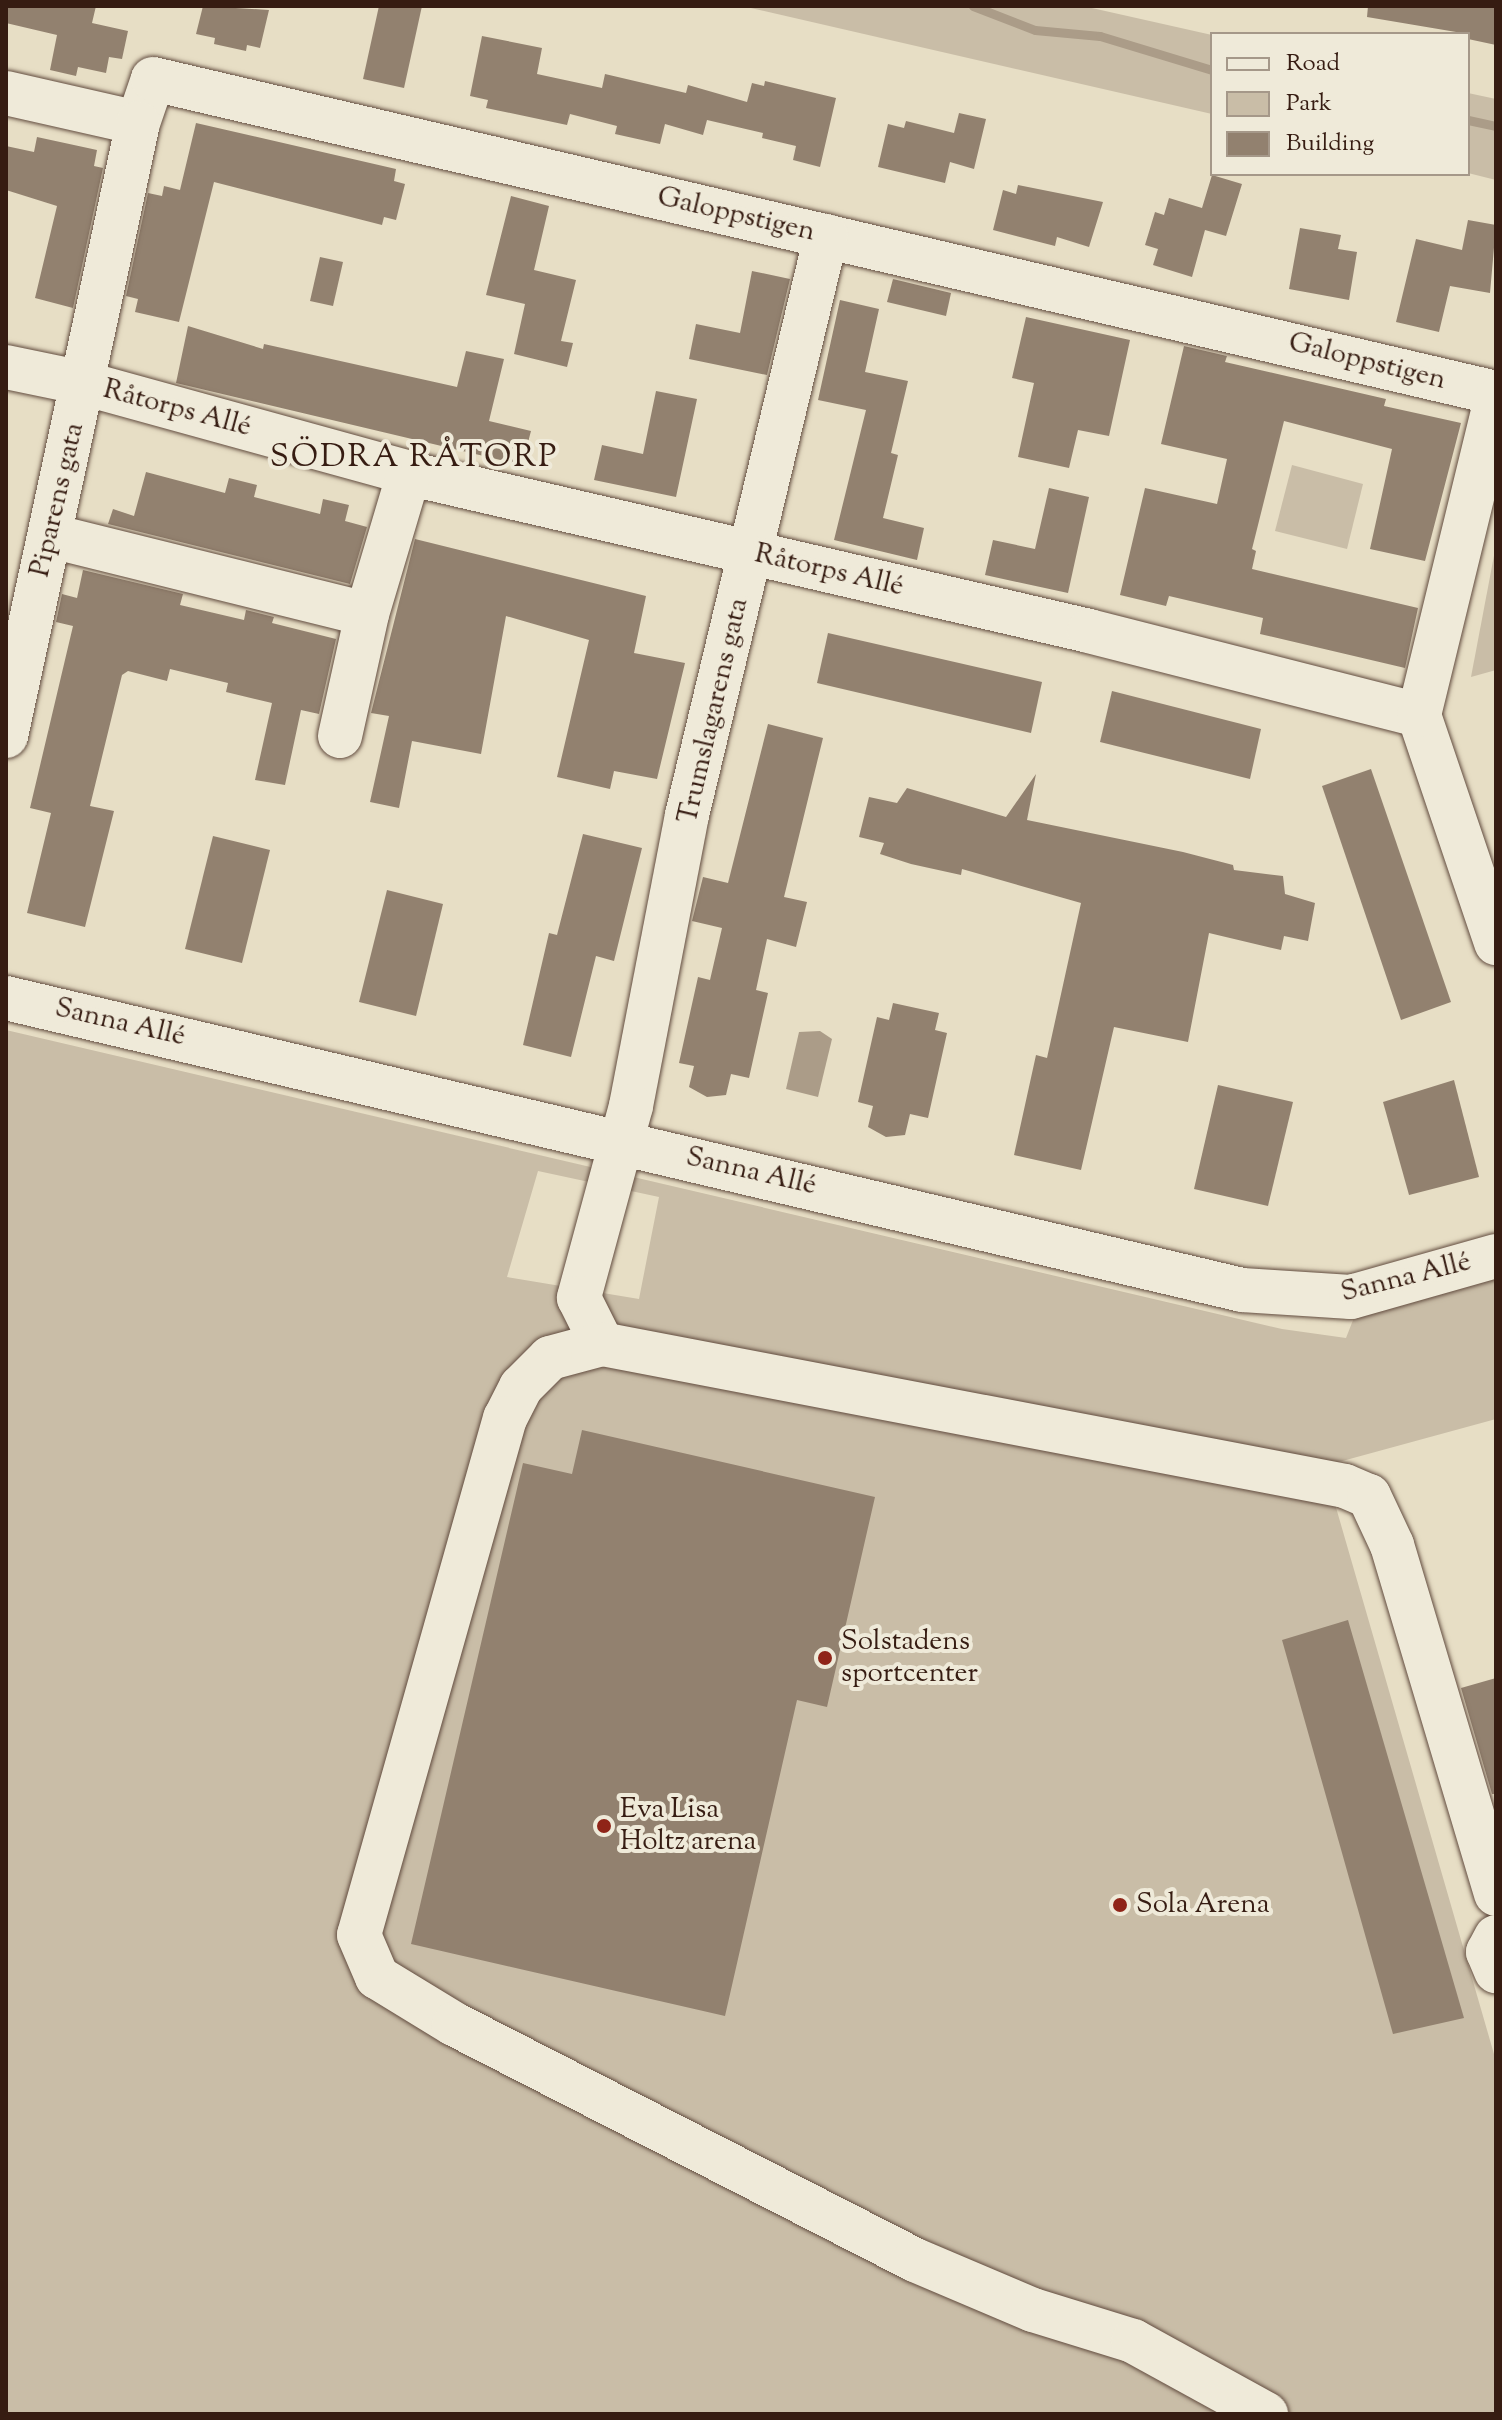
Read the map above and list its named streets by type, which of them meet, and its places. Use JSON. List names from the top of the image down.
{
  "streets": {
    "street": [
      "Galoppstigen",
      "Råtorps Allé",
      "Piparens gata",
      "Trumslagarens gata",
      "Sanna Allé"
    ]
  },
  "crossings": [
    ["Galoppstigen", "Piparens gata"],
    ["Galoppstigen", "Trumslagarens gata"],
    ["Råtorps Allé", "Piparens gata"],
    ["Råtorps Allé", "Trumslagarens gata"],
    ["Trumslagarens gata", "Sanna Allé"]
  ],
  "districts": ["SÖDRA RÅTORP"],
  "places": ["Solstadens sportcenter", "Eva Lisa Holtz arena", "Sola Arena"],
  "legend": ["Road", "Park", "Building"]
}
